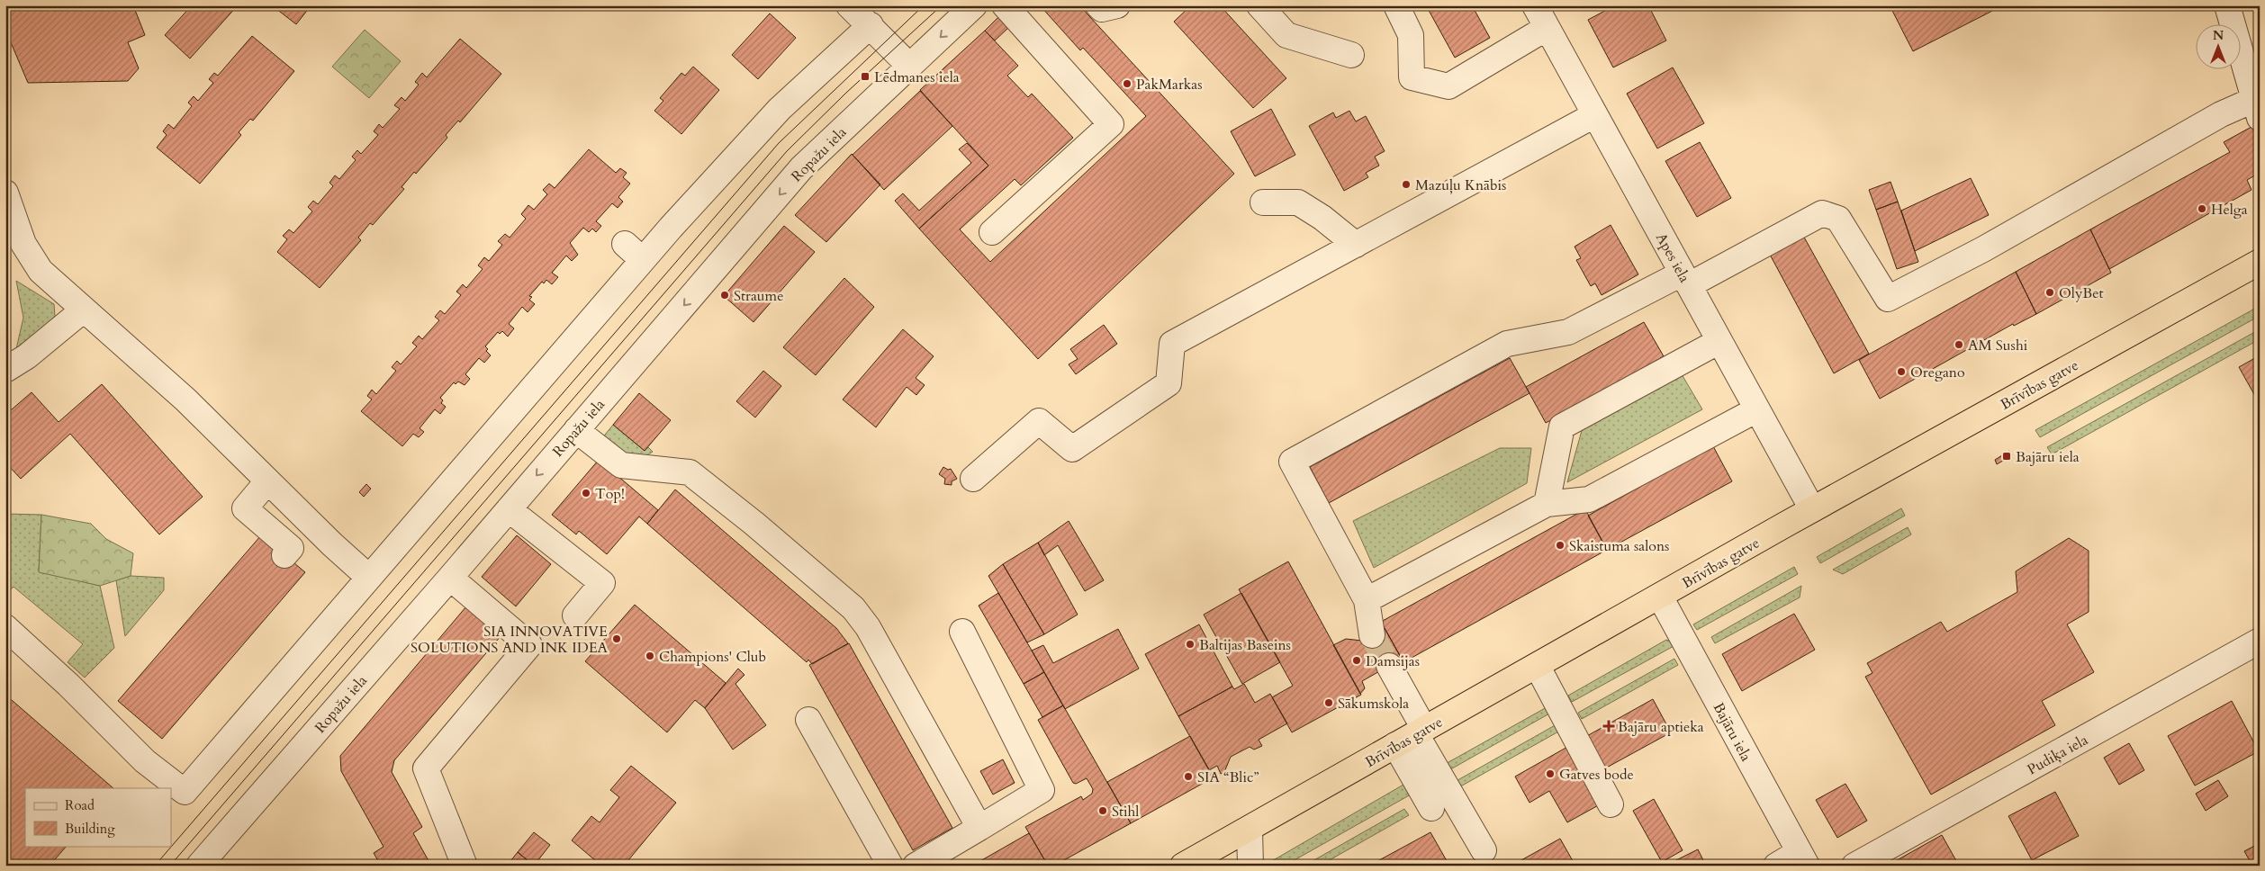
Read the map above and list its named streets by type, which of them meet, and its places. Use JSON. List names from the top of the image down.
{
  "streets": {
    "highway": ["Brīvības gatve"],
    "street": [
      "Ropažu iela",
      "Apes iela",
      "Bajāru iela",
      "Pudiķa iela"
    ]
  },
  "crossings": [
    ["Apes iela", "Brīvības gatve"],
    ["Brīvības gatve", "Bajāru iela"]
  ],
  "places": {
    "transit": ["Lēdmanes iela", "Bajāru iela"],
    "other": [
      "PakMarkas",
      "Mazuļu Knābis",
      "Helga",
      "OlyBet",
      "Straume",
      "AM Sushi",
      "Oregano",
      "Top!",
      "Skaistuma salons",
      "SIA INNOVATIVE SOLUTIONS AND INK IDEA",
      "Baltijas Baseins",
      "Champions' Club",
      "Damsijas",
      "Sākumskola",
      "Gatves bode",
      "SIA “Blic”",
      "Stihl"
    ],
    "health": ["Bajāru aptieka"]
  },
  "legend": ["Road", "Building"],
  "north": "top"
}
